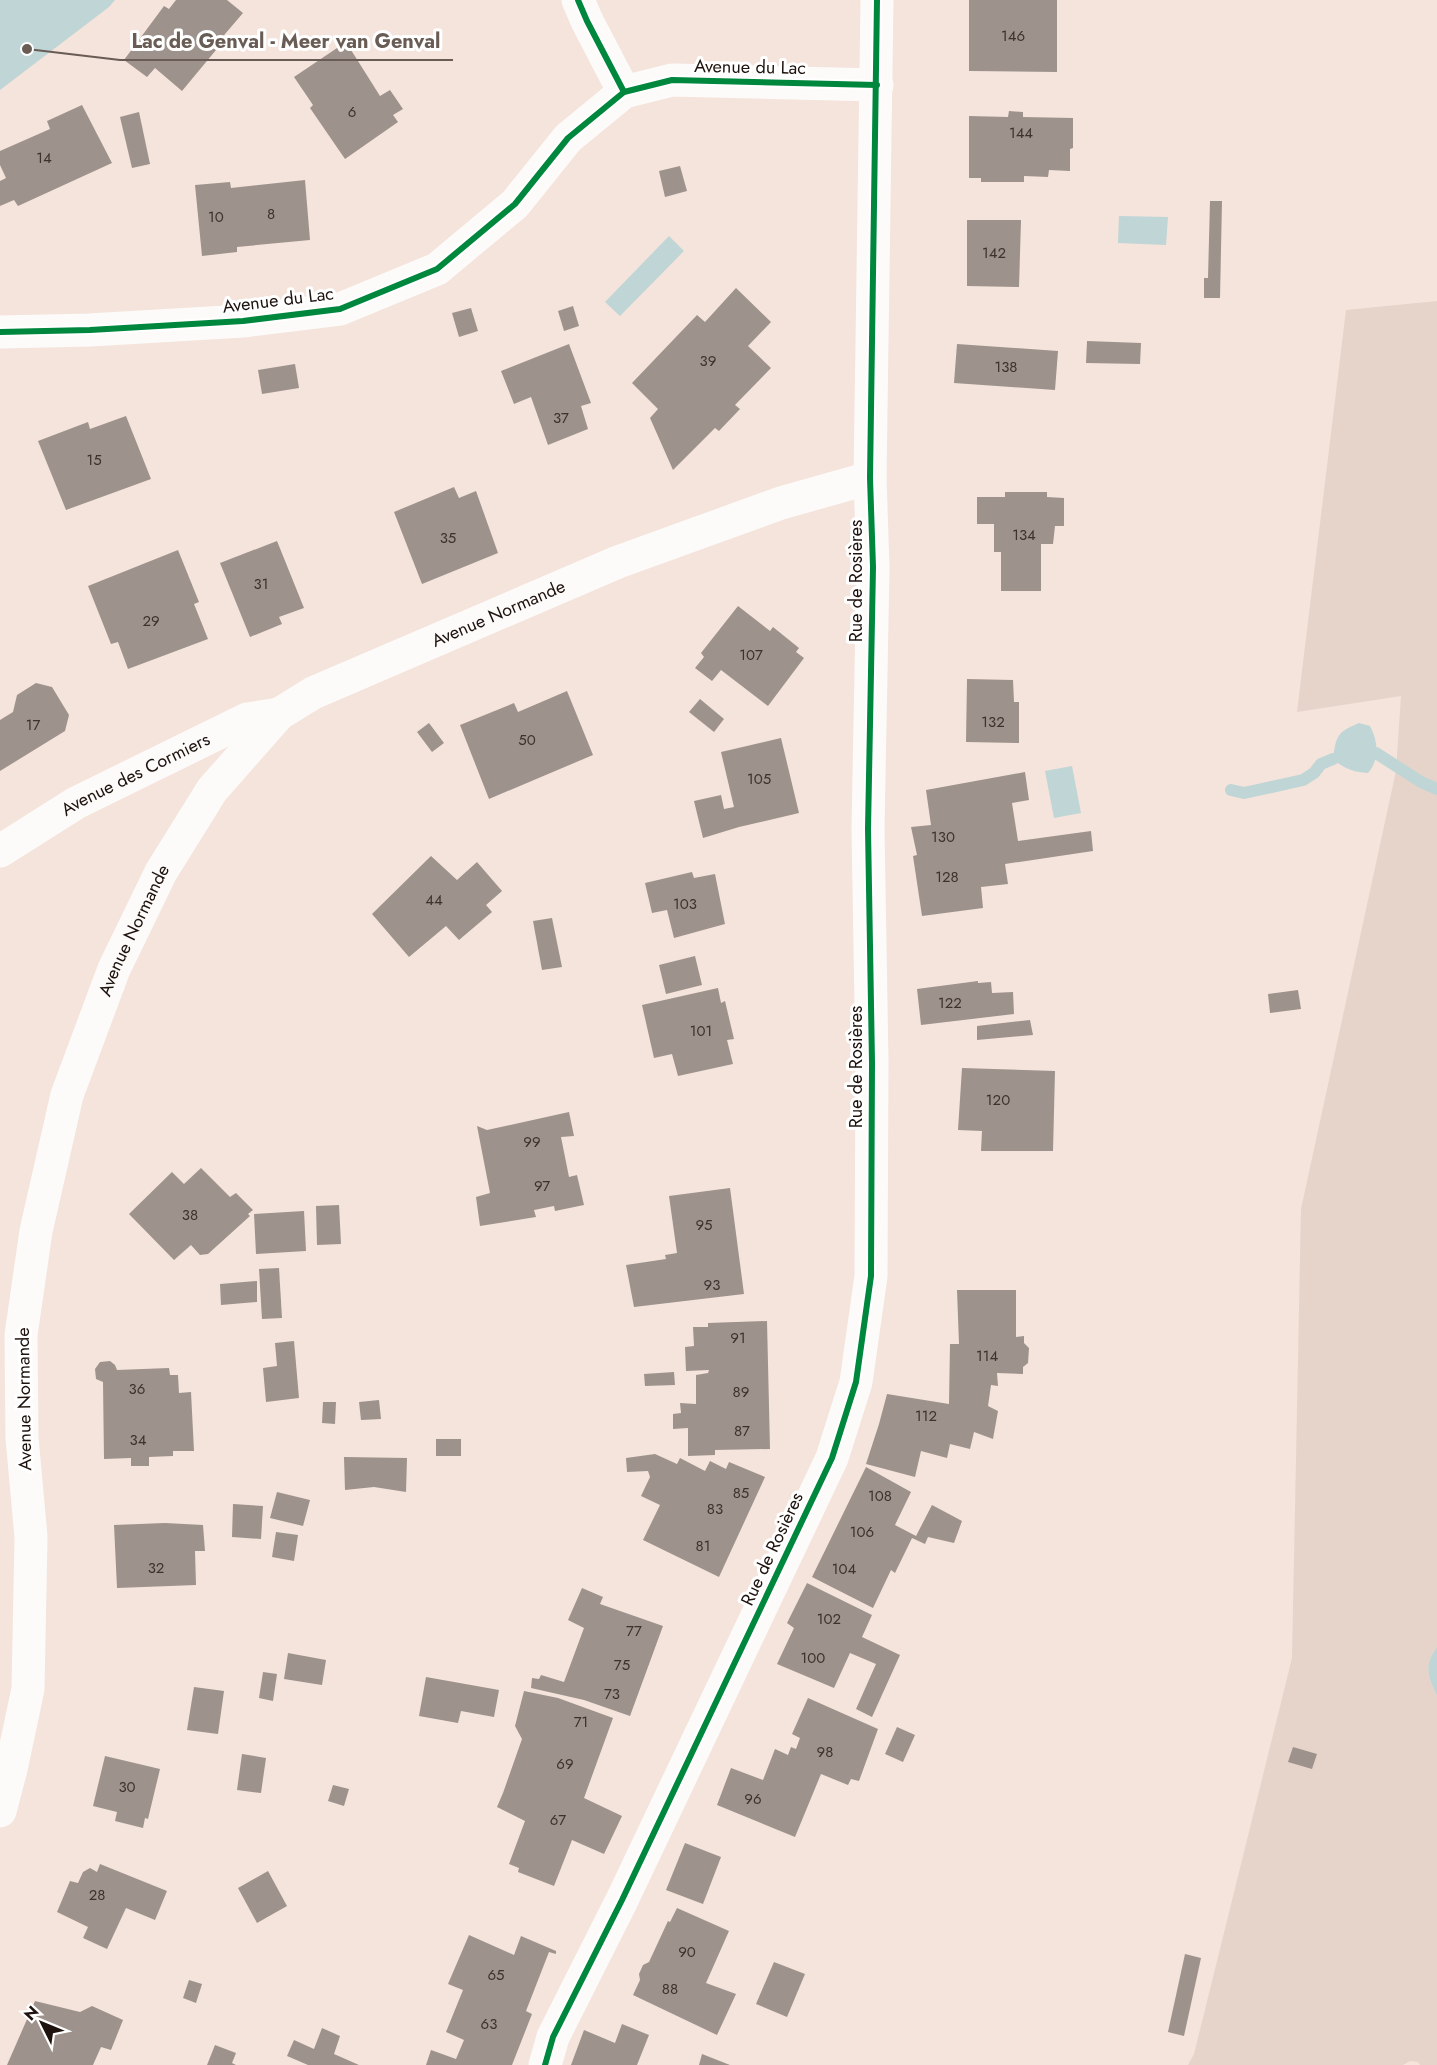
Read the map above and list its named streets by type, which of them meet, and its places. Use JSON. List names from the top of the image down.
{
  "streets": {
    "street": [
      "Avenue du Lac",
      "Rue de Rosières",
      "Avenue Normande",
      "Avenue des Cormiers"
    ]
  },
  "crossings": [
    ["Avenue du Lac", "Rue de Rosières"],
    ["Rue de Rosières", "Avenue Normande"],
    ["Avenue Normande", "Avenue des Cormiers"]
  ],
  "places": ["Lac de Genval - Meer van Genval"],
  "house_numbers": [
    "146",
    "6",
    "144",
    "14",
    "8",
    "10",
    "142",
    "39",
    "138",
    "37",
    "15",
    "134",
    "35",
    "31",
    "29",
    "107",
    "132",
    "17",
    "50",
    "105",
    "130",
    "128",
    "44",
    "103",
    "122",
    "101",
    "120",
    "99",
    "97",
    "38",
    "95",
    "93",
    "91",
    "114",
    "36",
    "89",
    "112",
    "87",
    "34",
    "85",
    "108",
    "83",
    "106",
    "81",
    "32",
    "104",
    "102",
    "77",
    "100",
    "75",
    "73",
    "71",
    "98",
    "69",
    "30",
    "96",
    "67",
    "28",
    "90",
    "65",
    "88",
    "63"
  ],
  "north": "top left"
}
